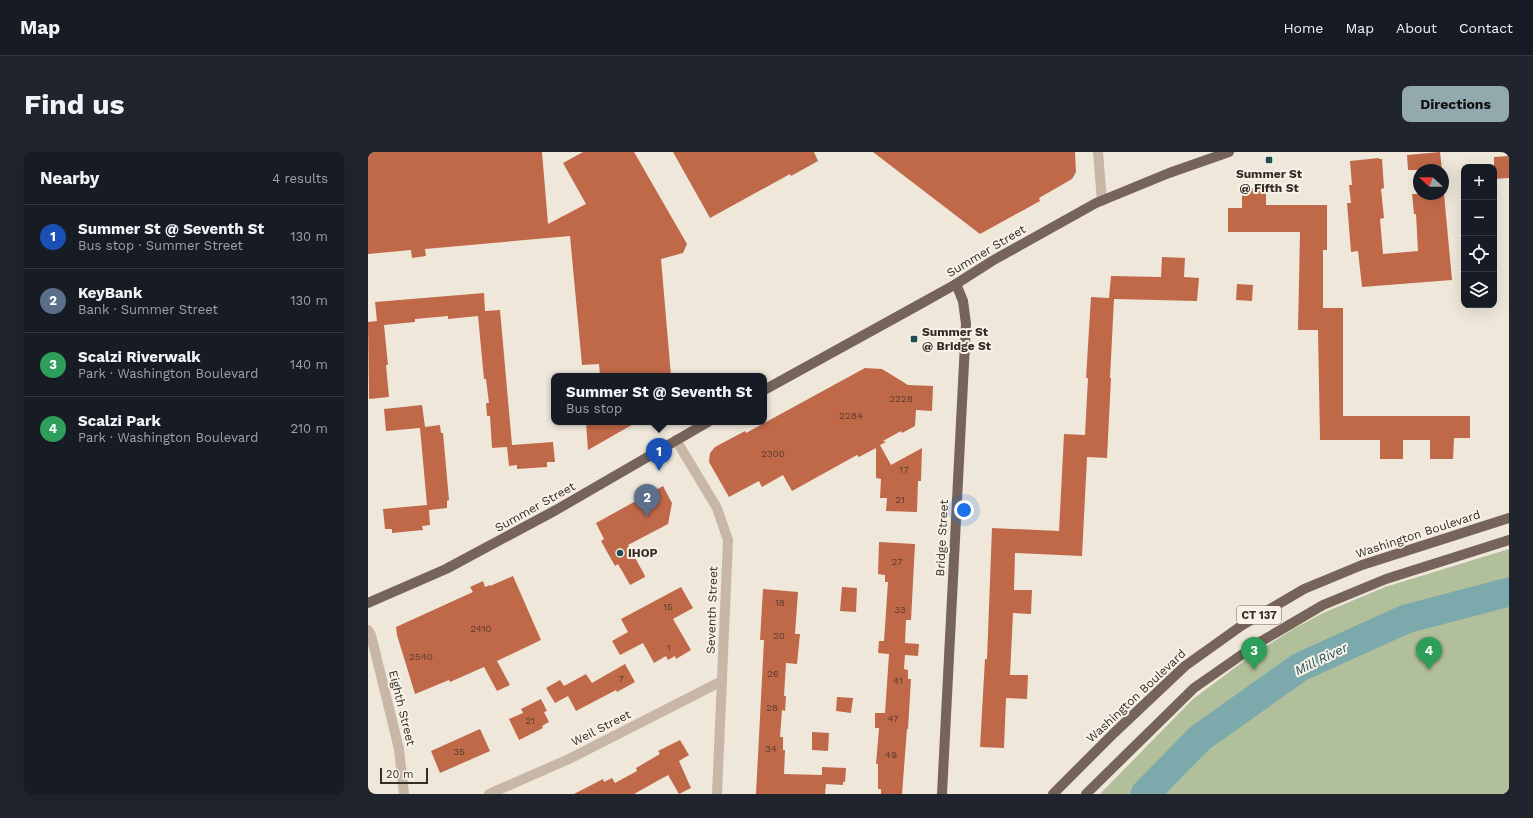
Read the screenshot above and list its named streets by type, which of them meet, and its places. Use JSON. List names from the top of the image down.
{
  "streets": {
    "main road": [
      "Summer Street",
      "Washington Boulevard",
      "Bridge Street",
      "CT 137"
    ],
    "street": ["Seventh Street", "Eighth Street", "Weil Street"]
  },
  "crossings": [
    ["Summer Street", "Bridge Street"],
    ["Summer Street", "Seventh Street"],
    ["Seventh Street", "Weil Street"]
  ],
  "water": ["Mill River"],
  "places": {
    "transit": ["Summer St @ Fifth St", "Summer St @ Bridge St"],
    "other": ["IHOP"]
  },
  "house_numbers": [
    "2228",
    "2284",
    "2300",
    "17",
    "21",
    "27",
    "18",
    "15",
    "33",
    "2410",
    "20",
    "1",
    "2540",
    "26",
    "7",
    "41",
    "28",
    "47",
    "21",
    "34",
    "35",
    "49"
  ],
  "scale_bar": "20 m",
  "north": "left",
  "page": {
    "header": "Map",
    "nav": [
      "Home",
      "Map",
      "About",
      "Contact"
    ],
    "buttons": "Directions",
    "title": "Find us",
    "heading": ["Nearby", "4 results"],
    "map_buttons": ["+", "−"],
    "list": [
      {
        "mark": "1",
        "name": "Summer St @ Seventh St",
        "note": "Bus stop · Summer Street",
        "value": "130 m"
      },
      {
        "mark": "2",
        "name": "KeyBank",
        "note": "Bank · Summer Street",
        "value": "130 m"
      },
      {
        "mark": "3",
        "name": "Scalzi Riverwalk",
        "note": "Park · Washington Boulevard",
        "value": "140 m"
      },
      {
        "mark": "4",
        "name": "Scalzi Park",
        "note": "Park · Washington Boulevard",
        "value": "210 m"
      }
    ],
    "popup": ["Summer St @ Seventh St", "Bus stop"],
    "pins": [
      "1",
      "2",
      "3",
      "4"
    ],
    "scale": "20 m"
  }
}
